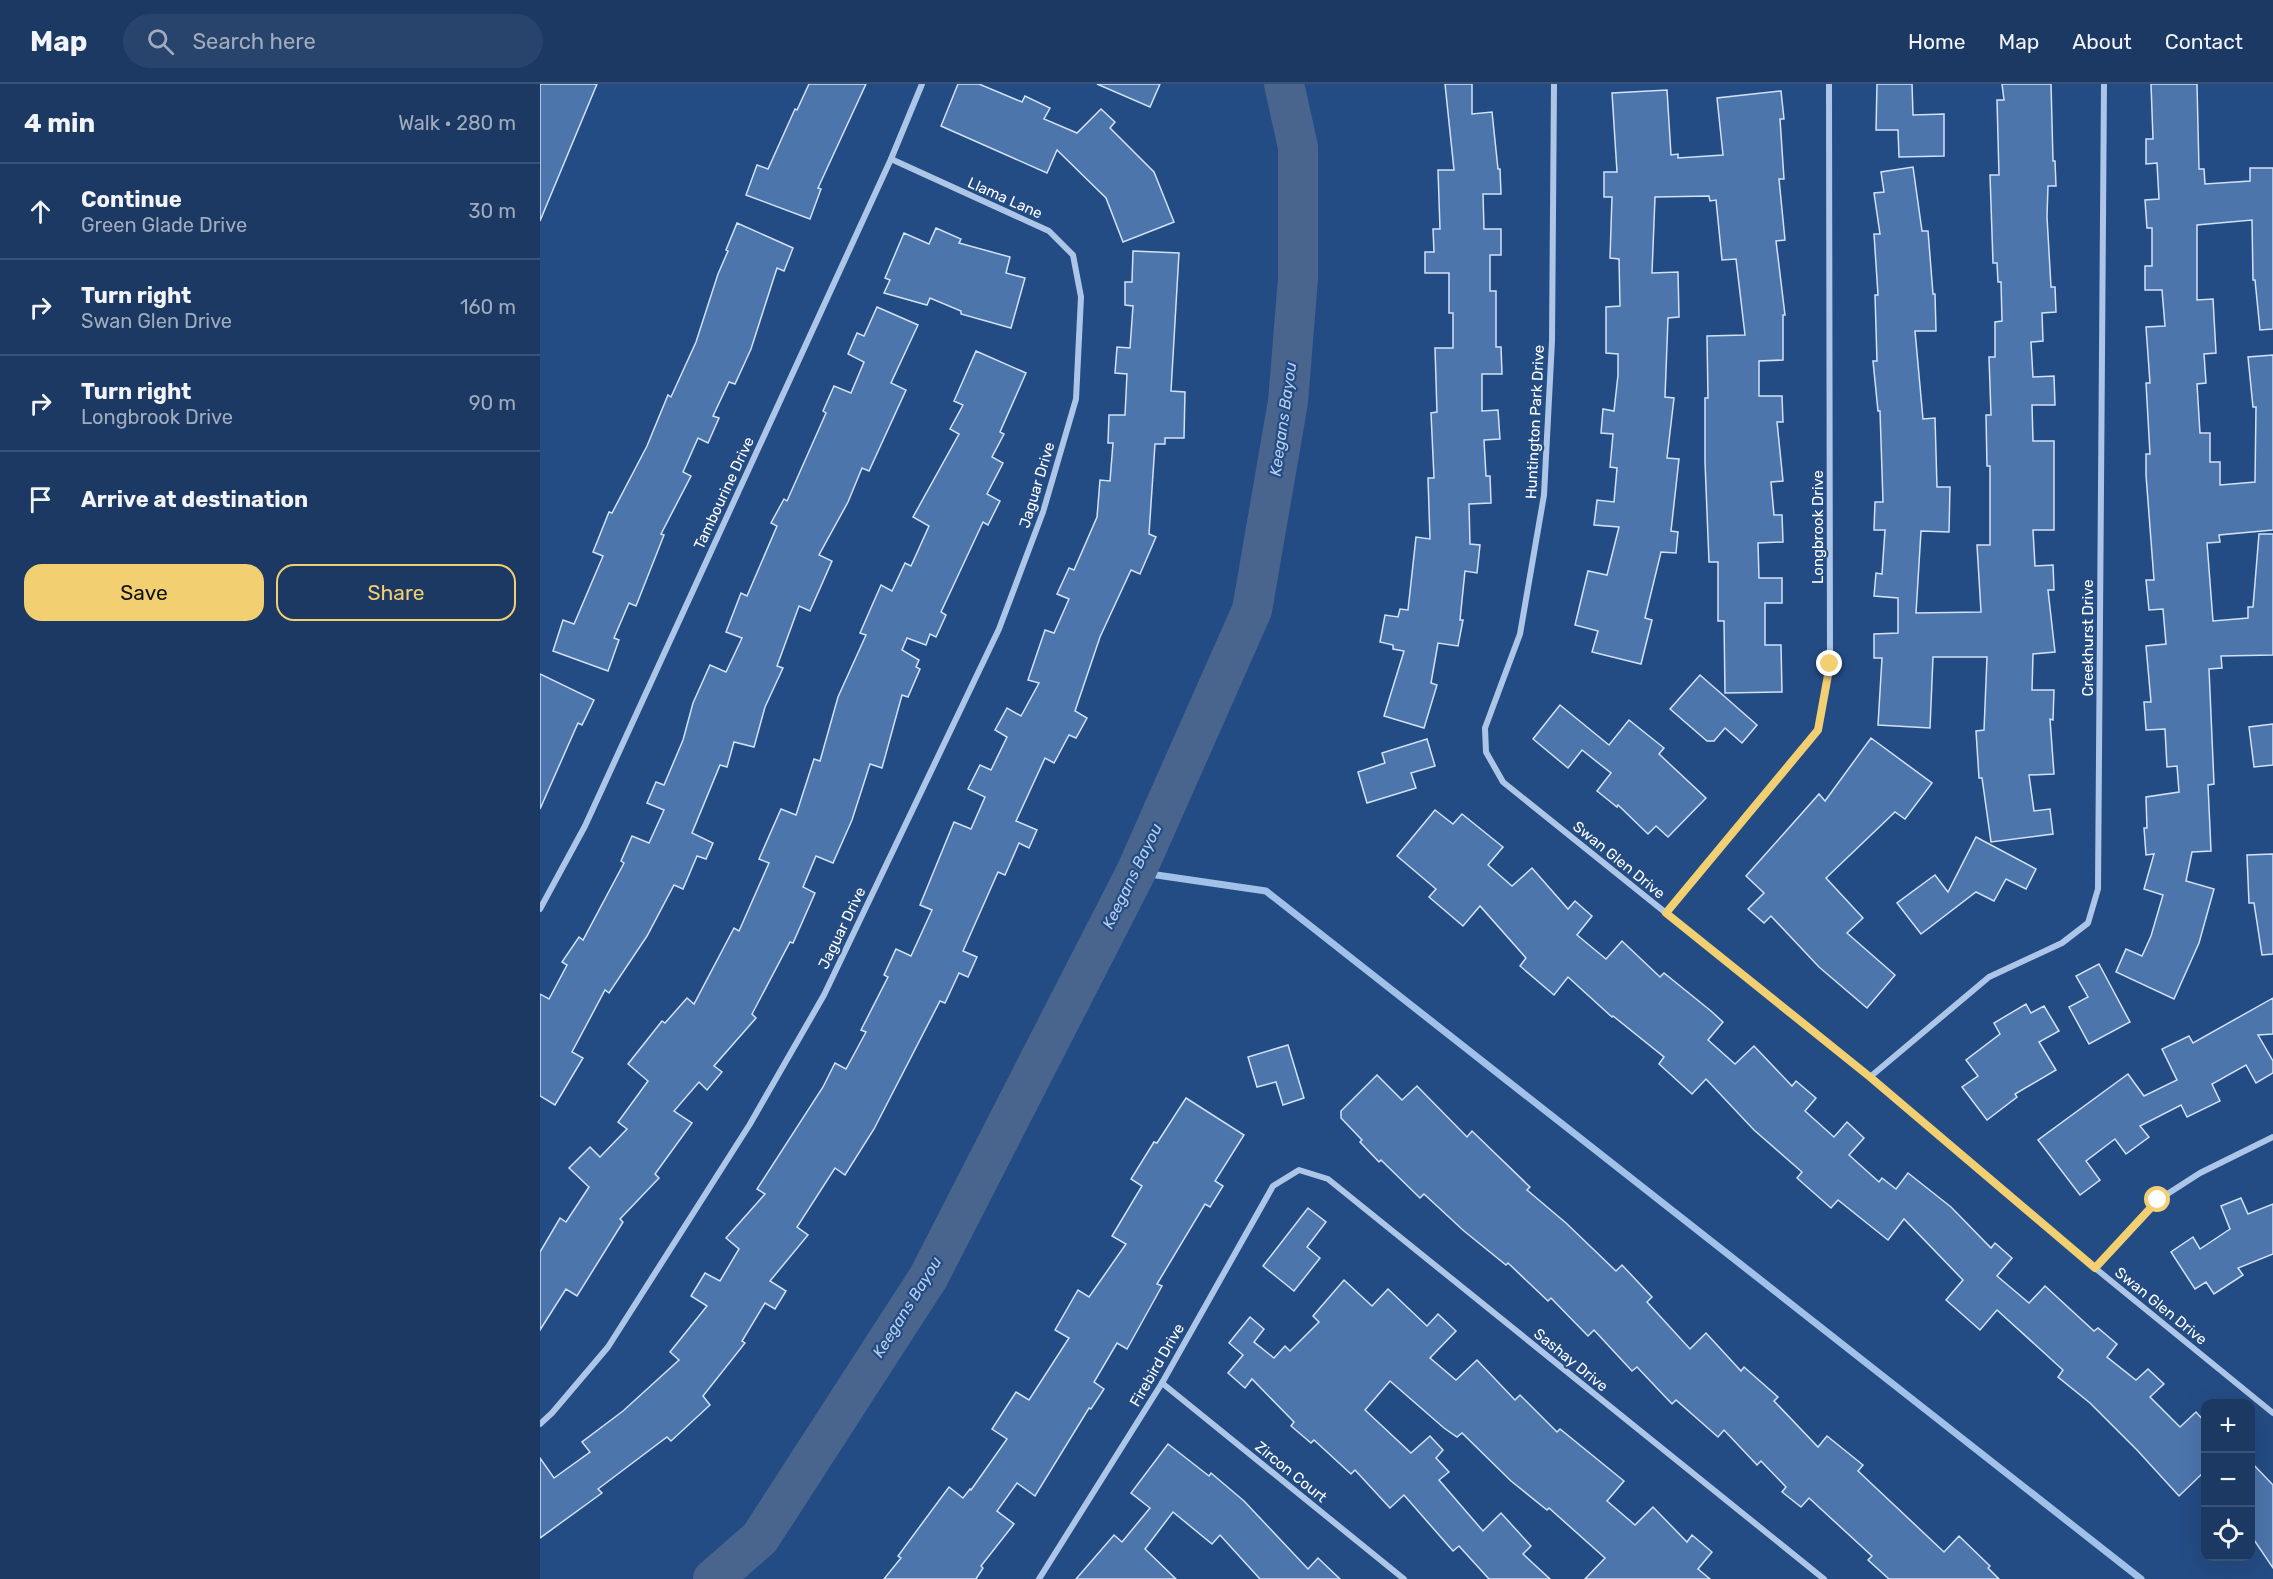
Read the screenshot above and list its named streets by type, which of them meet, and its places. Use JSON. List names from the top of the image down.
{
  "streets": {
    "street": [
      "Llama Lane",
      "Huntington Park Drive",
      "Jaguar Drive",
      "Tambourine Drive",
      "Longbrook Drive",
      "Creekhurst Drive",
      "Swan Glen Drive",
      "Sashay Drive",
      "Firebird Drive",
      "Zircon Court"
    ]
  },
  "crossings": [
    ["Llama Lane", "Jaguar Drive"],
    ["Llama Lane", "Tambourine Drive"],
    ["Huntington Park Drive", "Swan Glen Drive"],
    ["Longbrook Drive", "Swan Glen Drive"],
    ["Creekhurst Drive", "Swan Glen Drive"],
    ["Sashay Drive", "Firebird Drive"],
    ["Firebird Drive", "Zircon Court"]
  ],
  "water": ["Keegans Bayou"],
  "page": {
    "header": "Map",
    "search": "Search here",
    "nav": [
      "Home",
      "Map",
      "About",
      "Contact"
    ],
    "heading": ["4 min", "Walk · 280 m"],
    "list": [
      ["Continue", "Green Glade Drive", "30 m"],
      ["Turn right", "Swan Glen Drive", "160 m"],
      ["Turn right", "Longbrook Drive", "90 m"],
      "Arrive at destination"
    ],
    "buttons": ["Save", "Share"],
    "map_buttons": ["+", "−"]
  }
}
